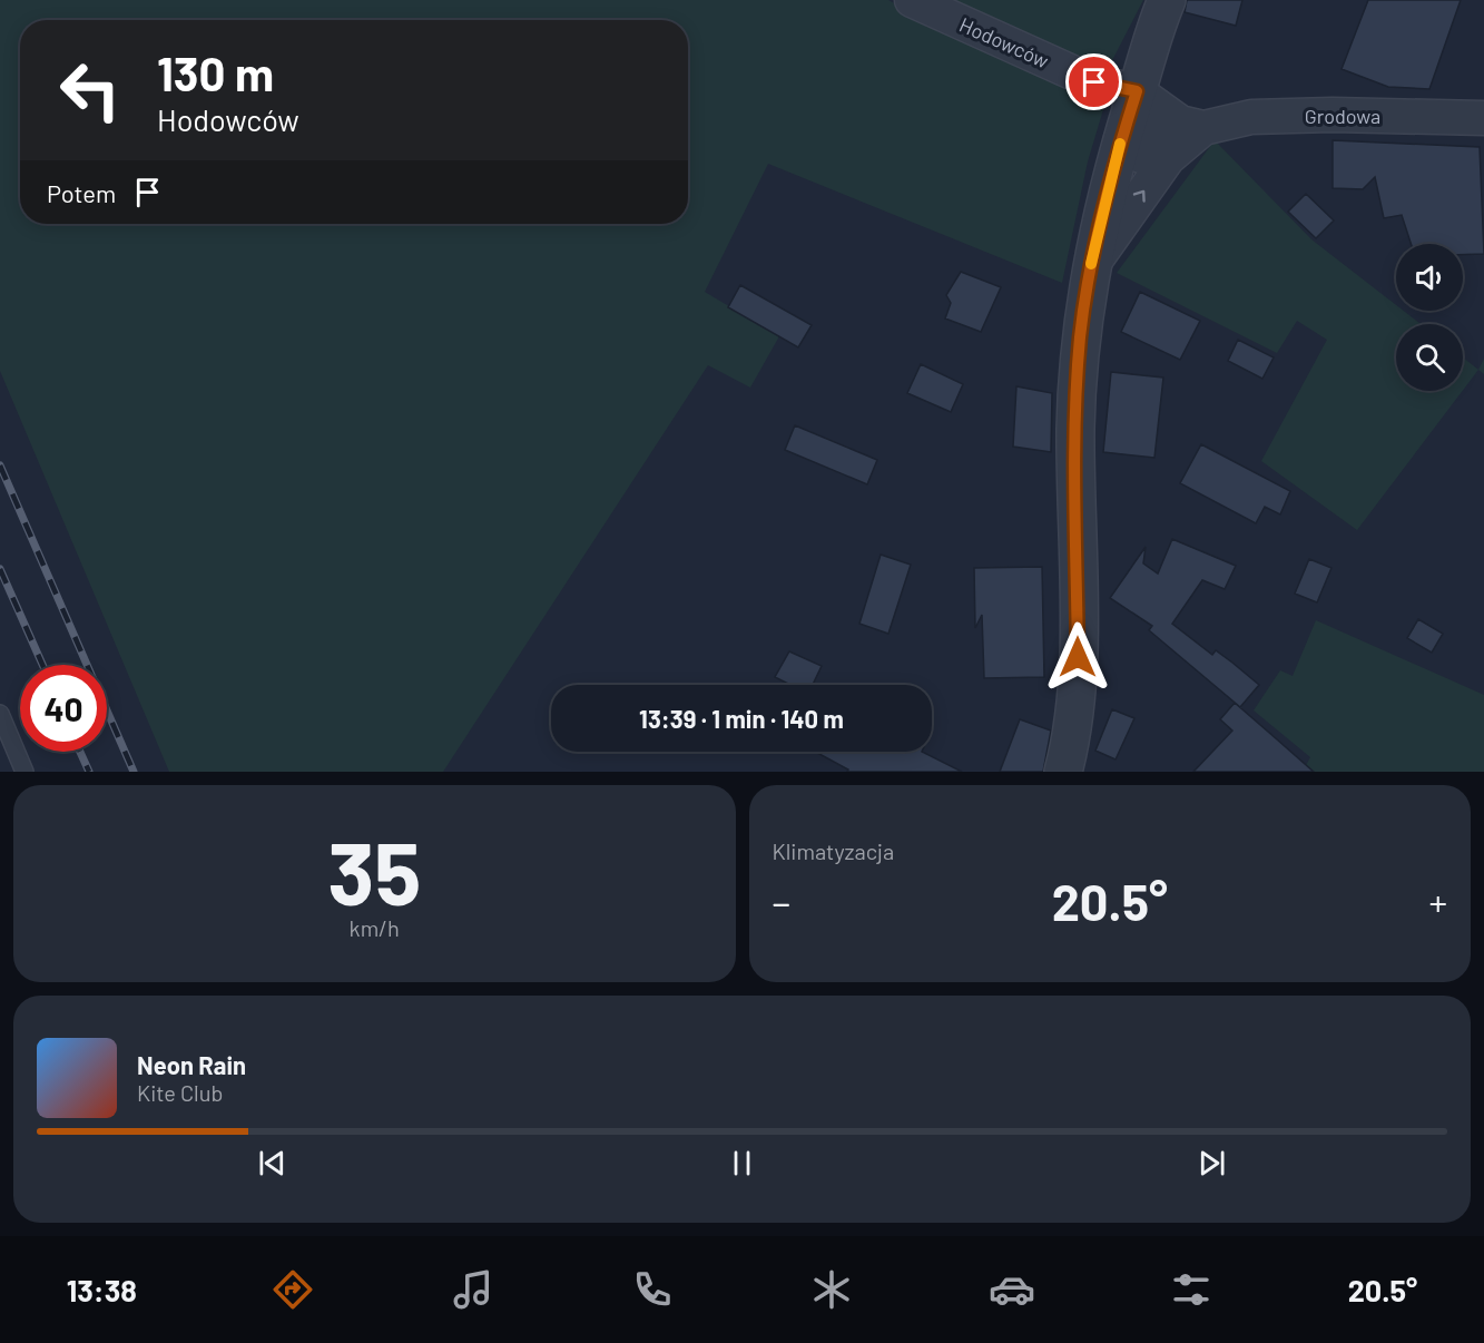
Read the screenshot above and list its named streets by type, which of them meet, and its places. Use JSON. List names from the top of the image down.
{
  "streets": {
    "street": ["Hodowców", "Grodowa"]
  },
  "page": {
    "turn": ["130 m", "Hodowców"],
    "then": "Potem",
    "limit": "40",
    "trip": "13:39 · 1 min · 140 m",
    "tile": [
      ["35", "km/h"],
      "Klimatyzacja"
    ],
    "heat": ["−", "20.5°", "+"],
    "song": ["Neon Rain", "Kite Club"],
    "tabs": ["13:38", "20.5°"]
  }
}
